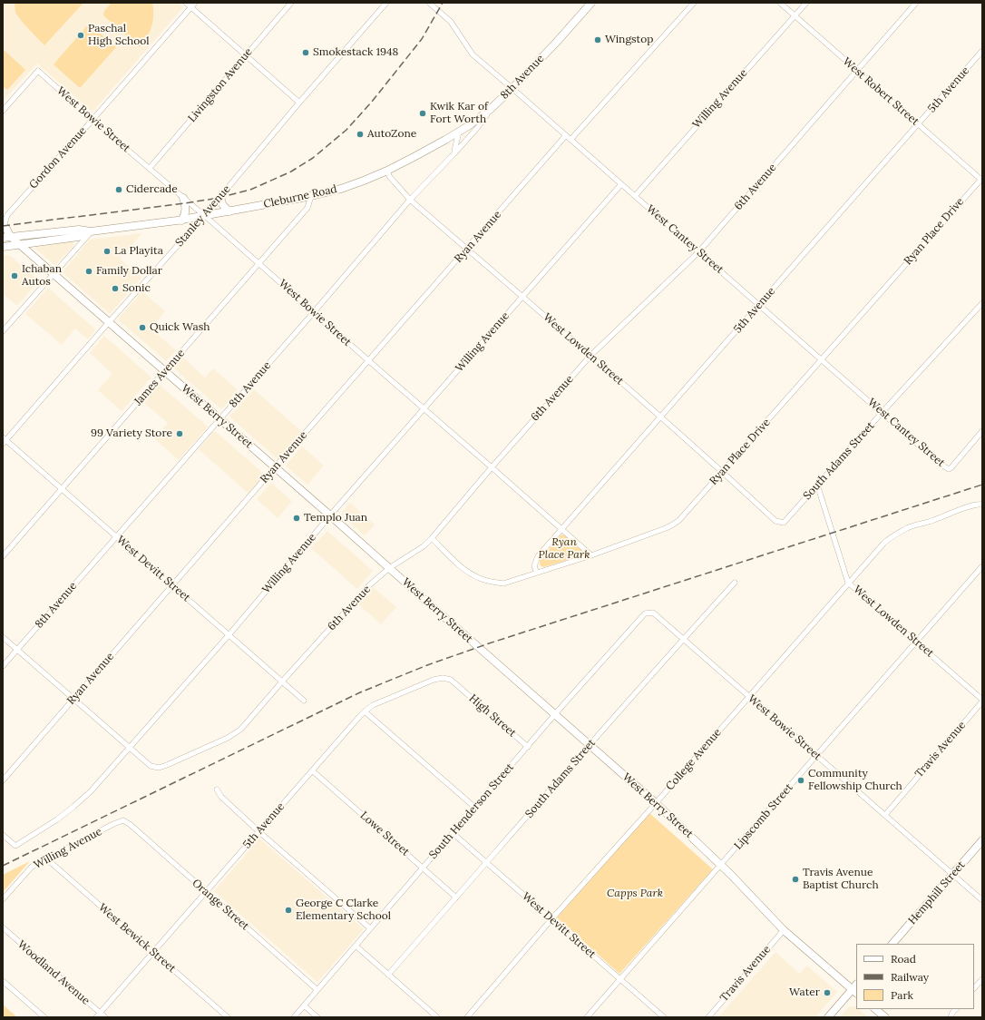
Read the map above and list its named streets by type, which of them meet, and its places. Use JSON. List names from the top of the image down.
{
  "streets": {
    "main road": [
      "8th Avenue",
      "Cleburne Road",
      "West Berry Street",
      "Hemphill Street"
    ],
    "street": [
      "Livingston Avenue",
      "5th Avenue",
      "West Robert Street",
      "Willing Avenue",
      "West Bowie Street",
      "Gordon Avenue",
      "6th Avenue",
      "Stanley Avenue",
      "Ryan Place Drive",
      "Ryan Avenue",
      "West Cantey Street",
      "West Lowden Street",
      "James Avenue",
      "South Adams Street",
      "West Devitt Street",
      "High Street",
      "Travis Avenue",
      "College Avenue",
      "South Henderson Street",
      "Lipscomb Street",
      "Lowe Street",
      "Orange Street",
      "West Bewick Street",
      "Woodland Avenue"
    ]
  },
  "crossings": [
    ["8th Avenue", "West Bowie Street"],
    ["8th Avenue", "Cleburne Road"],
    ["8th Avenue", "West Cantey Street"],
    ["8th Avenue", "West Lowden Street"],
    ["8th Avenue", "West Berry Street"],
    ["8th Avenue", "West Devitt Street"],
    ["Livingston Avenue", "West Bowie Street"],
    ["5th Avenue", "West Robert Street"],
    ["5th Avenue", "West Bowie Street"],
    ["5th Avenue", "Ryan Place Drive"],
    ["5th Avenue", "West Cantey Street"],
    ["5th Avenue", "West Lowden Street"],
    ["5th Avenue", "High Street"],
    ["5th Avenue", "Lowe Street"],
    ["5th Avenue", "Orange Street"],
    ["5th Avenue", "West Bewick Street"],
    ["5th Avenue", "Woodland Avenue"],
    ["West Robert Street", "Willing Avenue"],
    ["West Robert Street", "6th Avenue"],
    ["West Robert Street", "Ryan Place Drive"],
    ["Willing Avenue", "West Bowie Street"],
    ["Willing Avenue", "6th Avenue"],
    ["Willing Avenue", "West Cantey Street"],
    ["Willing Avenue", "West Lowden Street"],
    ["Willing Avenue", "West Berry Street"],
    ["Willing Avenue", "West Devitt Street"],
    ["Willing Avenue", "Orange Street"],
    ["Willing Avenue", "West Bewick Street"],
    ["West Bowie Street", "Gordon Avenue"],
    ["West Bowie Street", "6th Avenue"],
    ["West Bowie Street", "Cleburne Road"],
    ["West Bowie Street", "Stanley Avenue"],
    ["West Bowie Street", "Ryan Place Drive"],
    ["West Bowie Street", "Ryan Avenue"],
    ["West Bowie Street", "James Avenue"],
    ["West Bowie Street", "South Adams Street"],
    ["West Bowie Street", "Travis Avenue"],
    ["West Bowie Street", "College Avenue"],
    ["West Bowie Street", "South Henderson Street"],
    ["West Bowie Street", "Lipscomb Street"],
    ["West Bowie Street", "Hemphill Street"],
    ["Gordon Avenue", "Cleburne Road"],
    ["Gordon Avenue", "West Berry Street"],
    ["6th Avenue", "Ryan Place Drive"],
    ["6th Avenue", "West Cantey Street"],
    ["6th Avenue", "West Lowden Street"],
    ["6th Avenue", "West Berry Street"],
    ["6th Avenue", "West Devitt Street"],
    ["Cleburne Road", "Stanley Avenue"],
    ["Cleburne Road", "West Lowden Street"],
    ["Cleburne Road", "James Avenue"],
    ["Cleburne Road", "West Berry Street"],
    ["Stanley Avenue", "West Berry Street"],
    ["Stanley Avenue", "West Devitt Street"],
    ["Ryan Place Drive", "West Cantey Street"],
    ["Ryan Place Drive", "West Lowden Street"],
    ["Ryan Avenue", "West Cantey Street"],
    ["Ryan Avenue", "West Lowden Street"],
    ["Ryan Avenue", "West Berry Street"],
    ["Ryan Avenue", "West Devitt Street"],
    ["West Cantey Street", "South Adams Street"],
    ["West Lowden Street", "South Adams Street"],
    ["West Lowden Street", "Travis Avenue"],
    ["West Lowden Street", "College Avenue"],
    ["West Lowden Street", "Lipscomb Street"],
    ["James Avenue", "West Berry Street"],
    ["James Avenue", "West Devitt Street"],
    ["West Berry Street", "South Adams Street"],
    ["West Berry Street", "Travis Avenue"],
    ["West Berry Street", "College Avenue"],
    ["West Berry Street", "South Henderson Street"],
    ["West Berry Street", "Lipscomb Street"],
    ["South Adams Street", "West Devitt Street"],
    ["South Adams Street", "Lowe Street"],
    ["West Devitt Street", "College Avenue"],
    ["West Devitt Street", "South Henderson Street"],
    ["West Devitt Street", "Lipscomb Street"],
    ["High Street", "South Henderson Street"],
    ["South Henderson Street", "Lowe Street"],
    ["South Henderson Street", "Orange Street"]
  ],
  "parks": ["Ryan Place Park", "Capps Park"],
  "places": [
    "Paschal High School",
    "Wingstop",
    "Smokestack 1948",
    "Kwik Kar of Fort Worth",
    "AutoZone",
    "Cidercade",
    "La Playita",
    "Family Dollar",
    "Ichaban Autos",
    "Sonic",
    "Quick Wash",
    "99 Variety Store",
    "Templo Juan",
    "Community Fellowship Church",
    "Travis Avenue Baptist Church",
    "George C Clarke Elementary School",
    "Water"
  ],
  "legend": ["Road", "Railway", "Park"]
}
